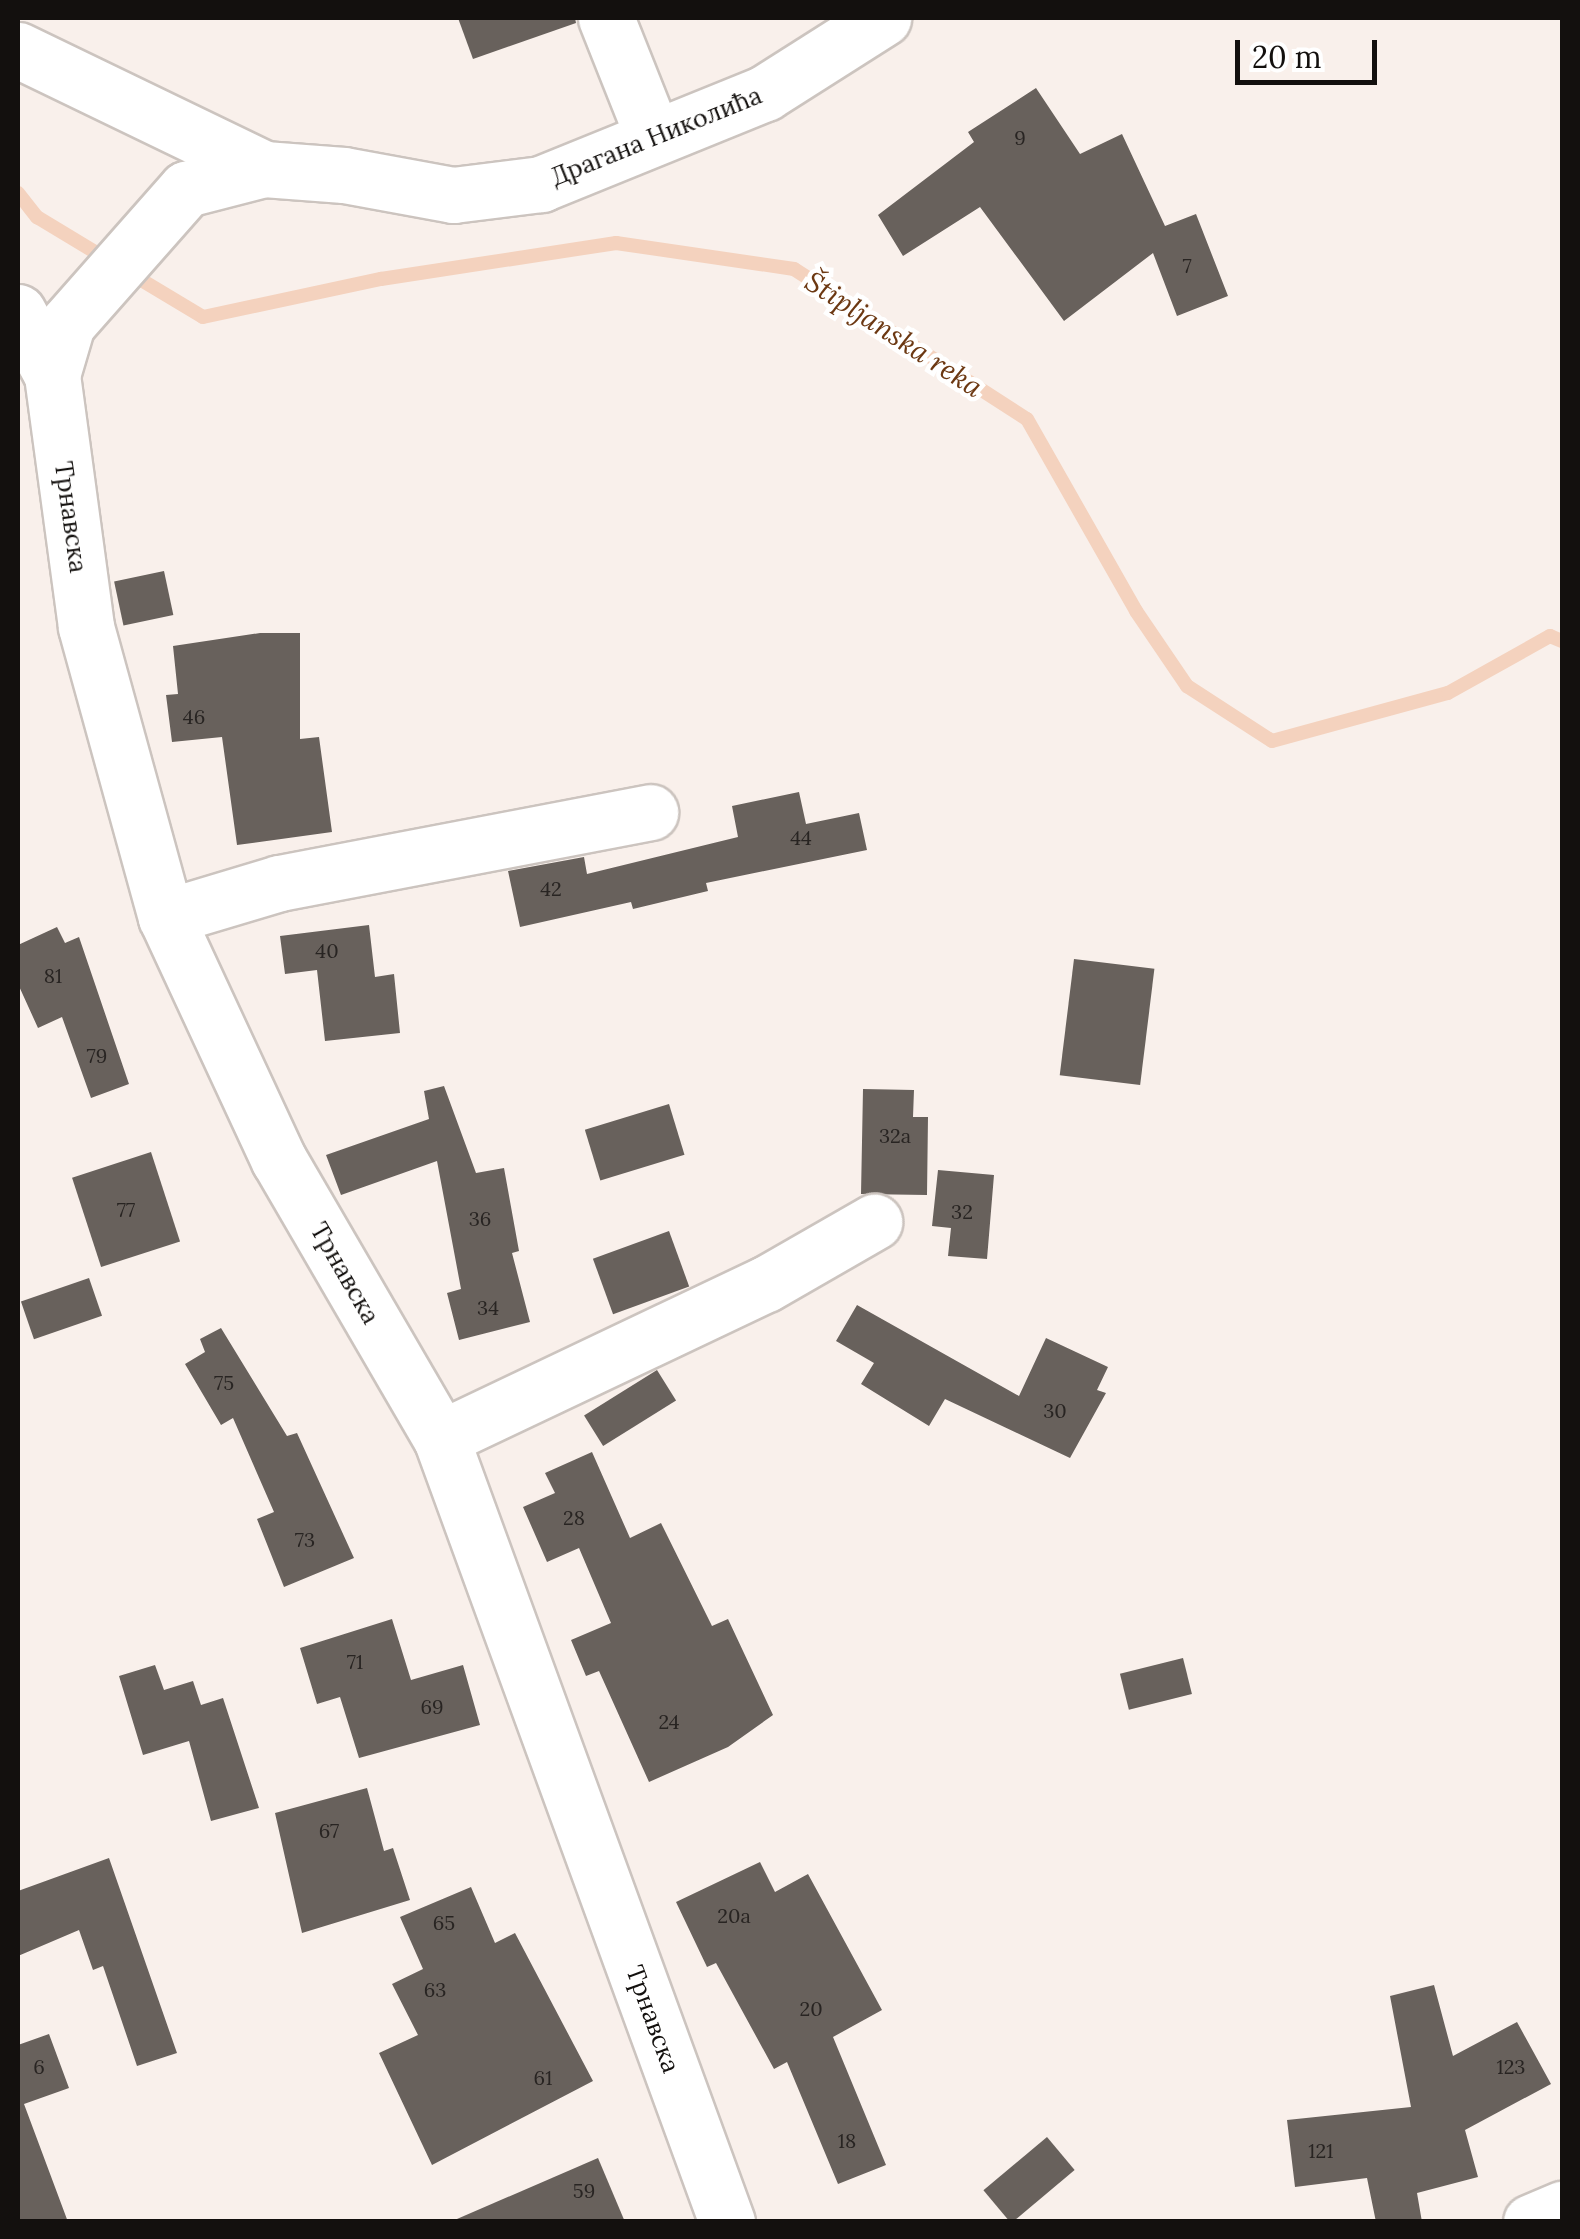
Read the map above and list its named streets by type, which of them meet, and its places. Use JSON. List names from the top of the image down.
{
  "streets": {
    "street": ["Драгана Николића", "Трнавска"]
  },
  "water": ["Štipljanska reka"],
  "house_numbers": [
    "9",
    "7",
    "46",
    "44",
    "42",
    "40",
    "81",
    "79",
    "32a",
    "77",
    "32",
    "36",
    "34",
    "75",
    "30",
    "28",
    "73",
    "71",
    "69",
    "24",
    "67",
    "20a",
    "65",
    "63",
    "20",
    "6",
    "123",
    "61",
    "18",
    "121",
    "59"
  ],
  "scale_bar": "20 m"
}
